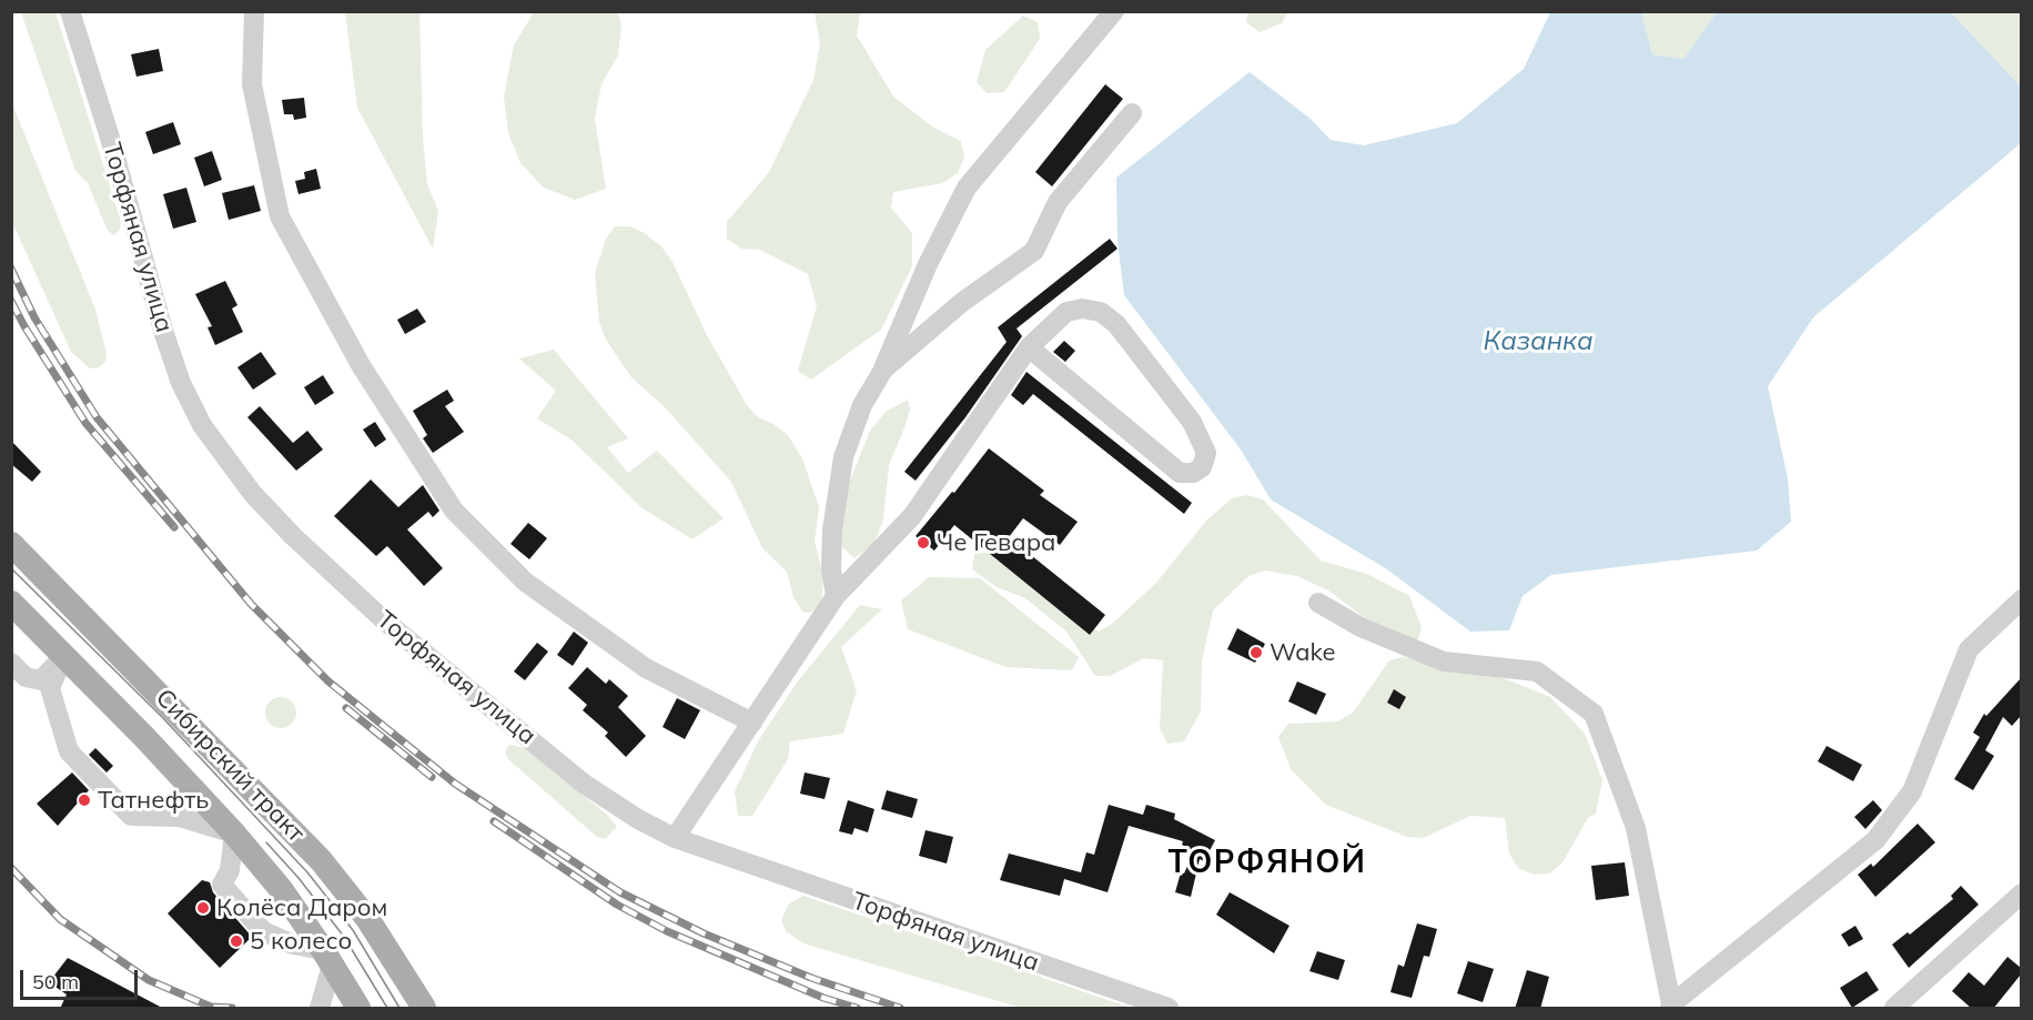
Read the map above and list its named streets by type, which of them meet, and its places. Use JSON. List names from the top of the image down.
{
  "streets": {
    "main road": ["Сибирский тракт"],
    "street": ["Торфяная улица"]
  },
  "districts": ["ТОРФЯНОЙ"],
  "water": ["Казанка"],
  "places": [
    "Че Гевара",
    "Wake",
    "Татнефть",
    "Колёса Даром",
    "5 колесо"
  ],
  "scale_bar": "50 m"
}
